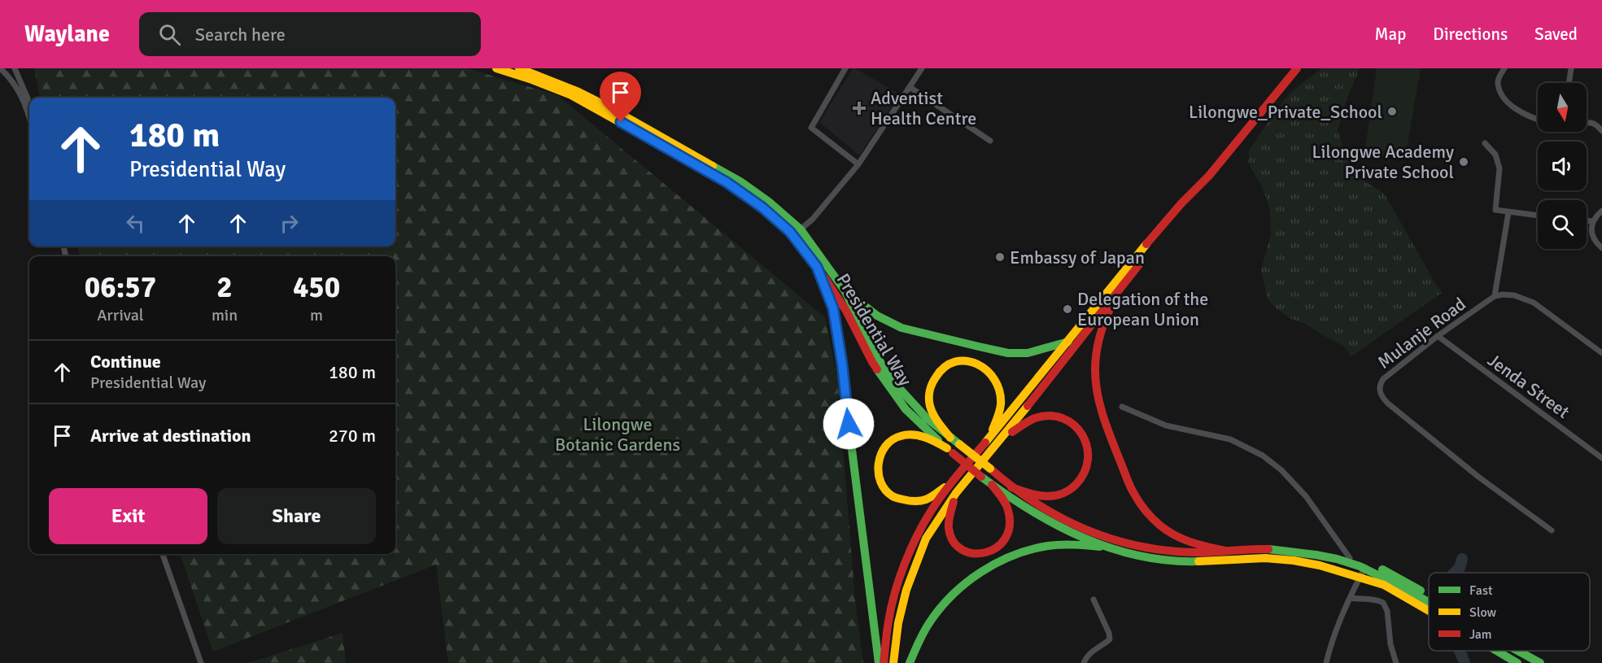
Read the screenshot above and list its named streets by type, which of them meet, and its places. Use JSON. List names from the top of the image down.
{
  "streets": {
    "main road": ["Presidential Way"],
    "street": ["Mulanje Road", "Jenda Street"]
  },
  "crossings": [
    ["Mulanje Road", "Jenda Street"]
  ],
  "parks": ["Lilongwe Botanic Gardens"],
  "places": {
    "health": ["Adventist Health Centre"],
    "other": [
      "Lilongwe_Private_School",
      "Lilongwe Academy Private School",
      "Embassy of Japan",
      "Delegation of the European Union"
    ]
  },
  "legend": ["Fast", "Slow", "Jam"],
  "north": "bottom",
  "page": {
    "header": "Waylane",
    "search": "Search here",
    "nav": ["Map", "Directions", "Saved"],
    "turn": ["180 m", "Presidential Way"],
    "eta": [
      "06:57",
      "Arrival",
      "2",
      "min",
      "450",
      "m"
    ],
    "list": [
      {
        "name": "Continue",
        "note": "Presidential Way",
        "value": "180 m"
      },
      {
        "name": "Arrive at destination",
        "value": "270 m"
      }
    ],
    "buttons": ["Exit", "Share"]
  }
}
